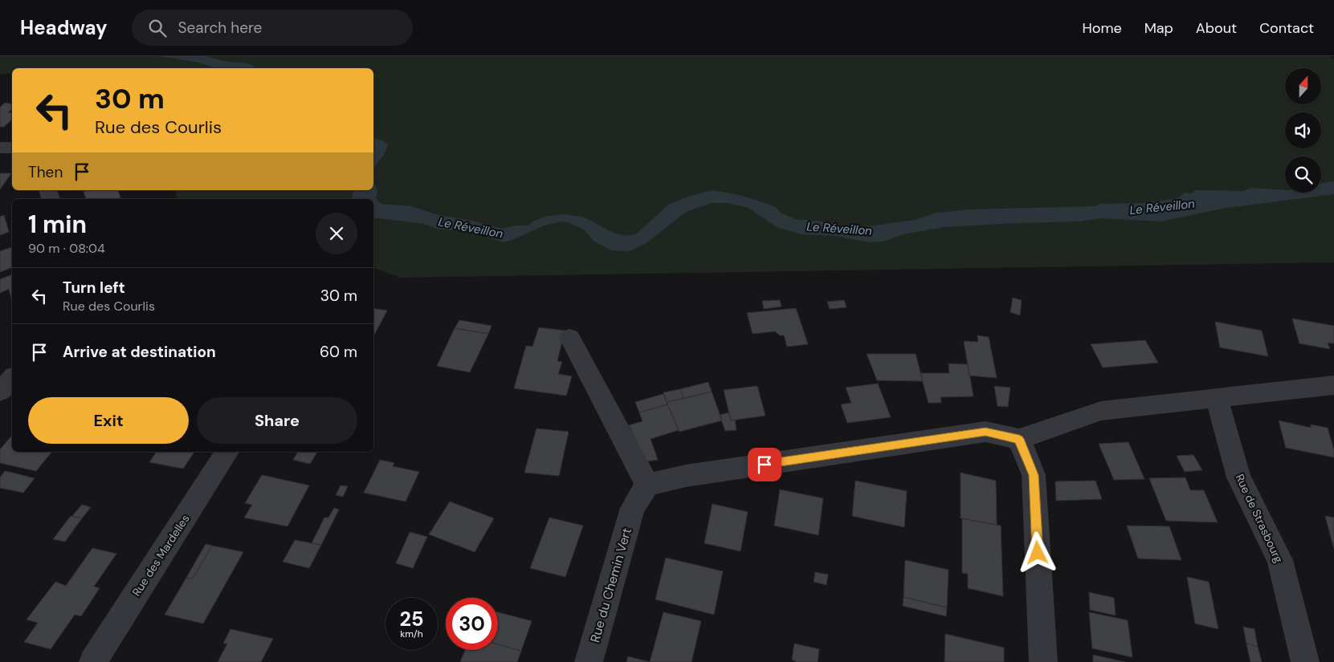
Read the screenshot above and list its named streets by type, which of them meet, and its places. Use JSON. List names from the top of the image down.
{
  "streets": {
    "street": ["Rue de Strasbourg", "Rue des Mardelles", "Rue du Chemin Vert"]
  },
  "water": ["Le Réveillon"],
  "north": "top",
  "page": {
    "header": "Headway",
    "search": "Search here",
    "nav": [
      "Home",
      "Map",
      "About",
      "Contact"
    ],
    "turn": ["30 m", "Rue des Courlis"],
    "then": "Then",
    "heading": ["1 min", "90 m · 08:04"],
    "list": [
      {
        "name": "Turn left",
        "note": "Rue des Courlis",
        "value": "30 m"
      },
      {
        "name": "Arrive at destination",
        "value": "60 m"
      }
    ],
    "buttons": ["Exit", "Share"],
    "speed": "25 km/h",
    "limit": "30"
  }
}
